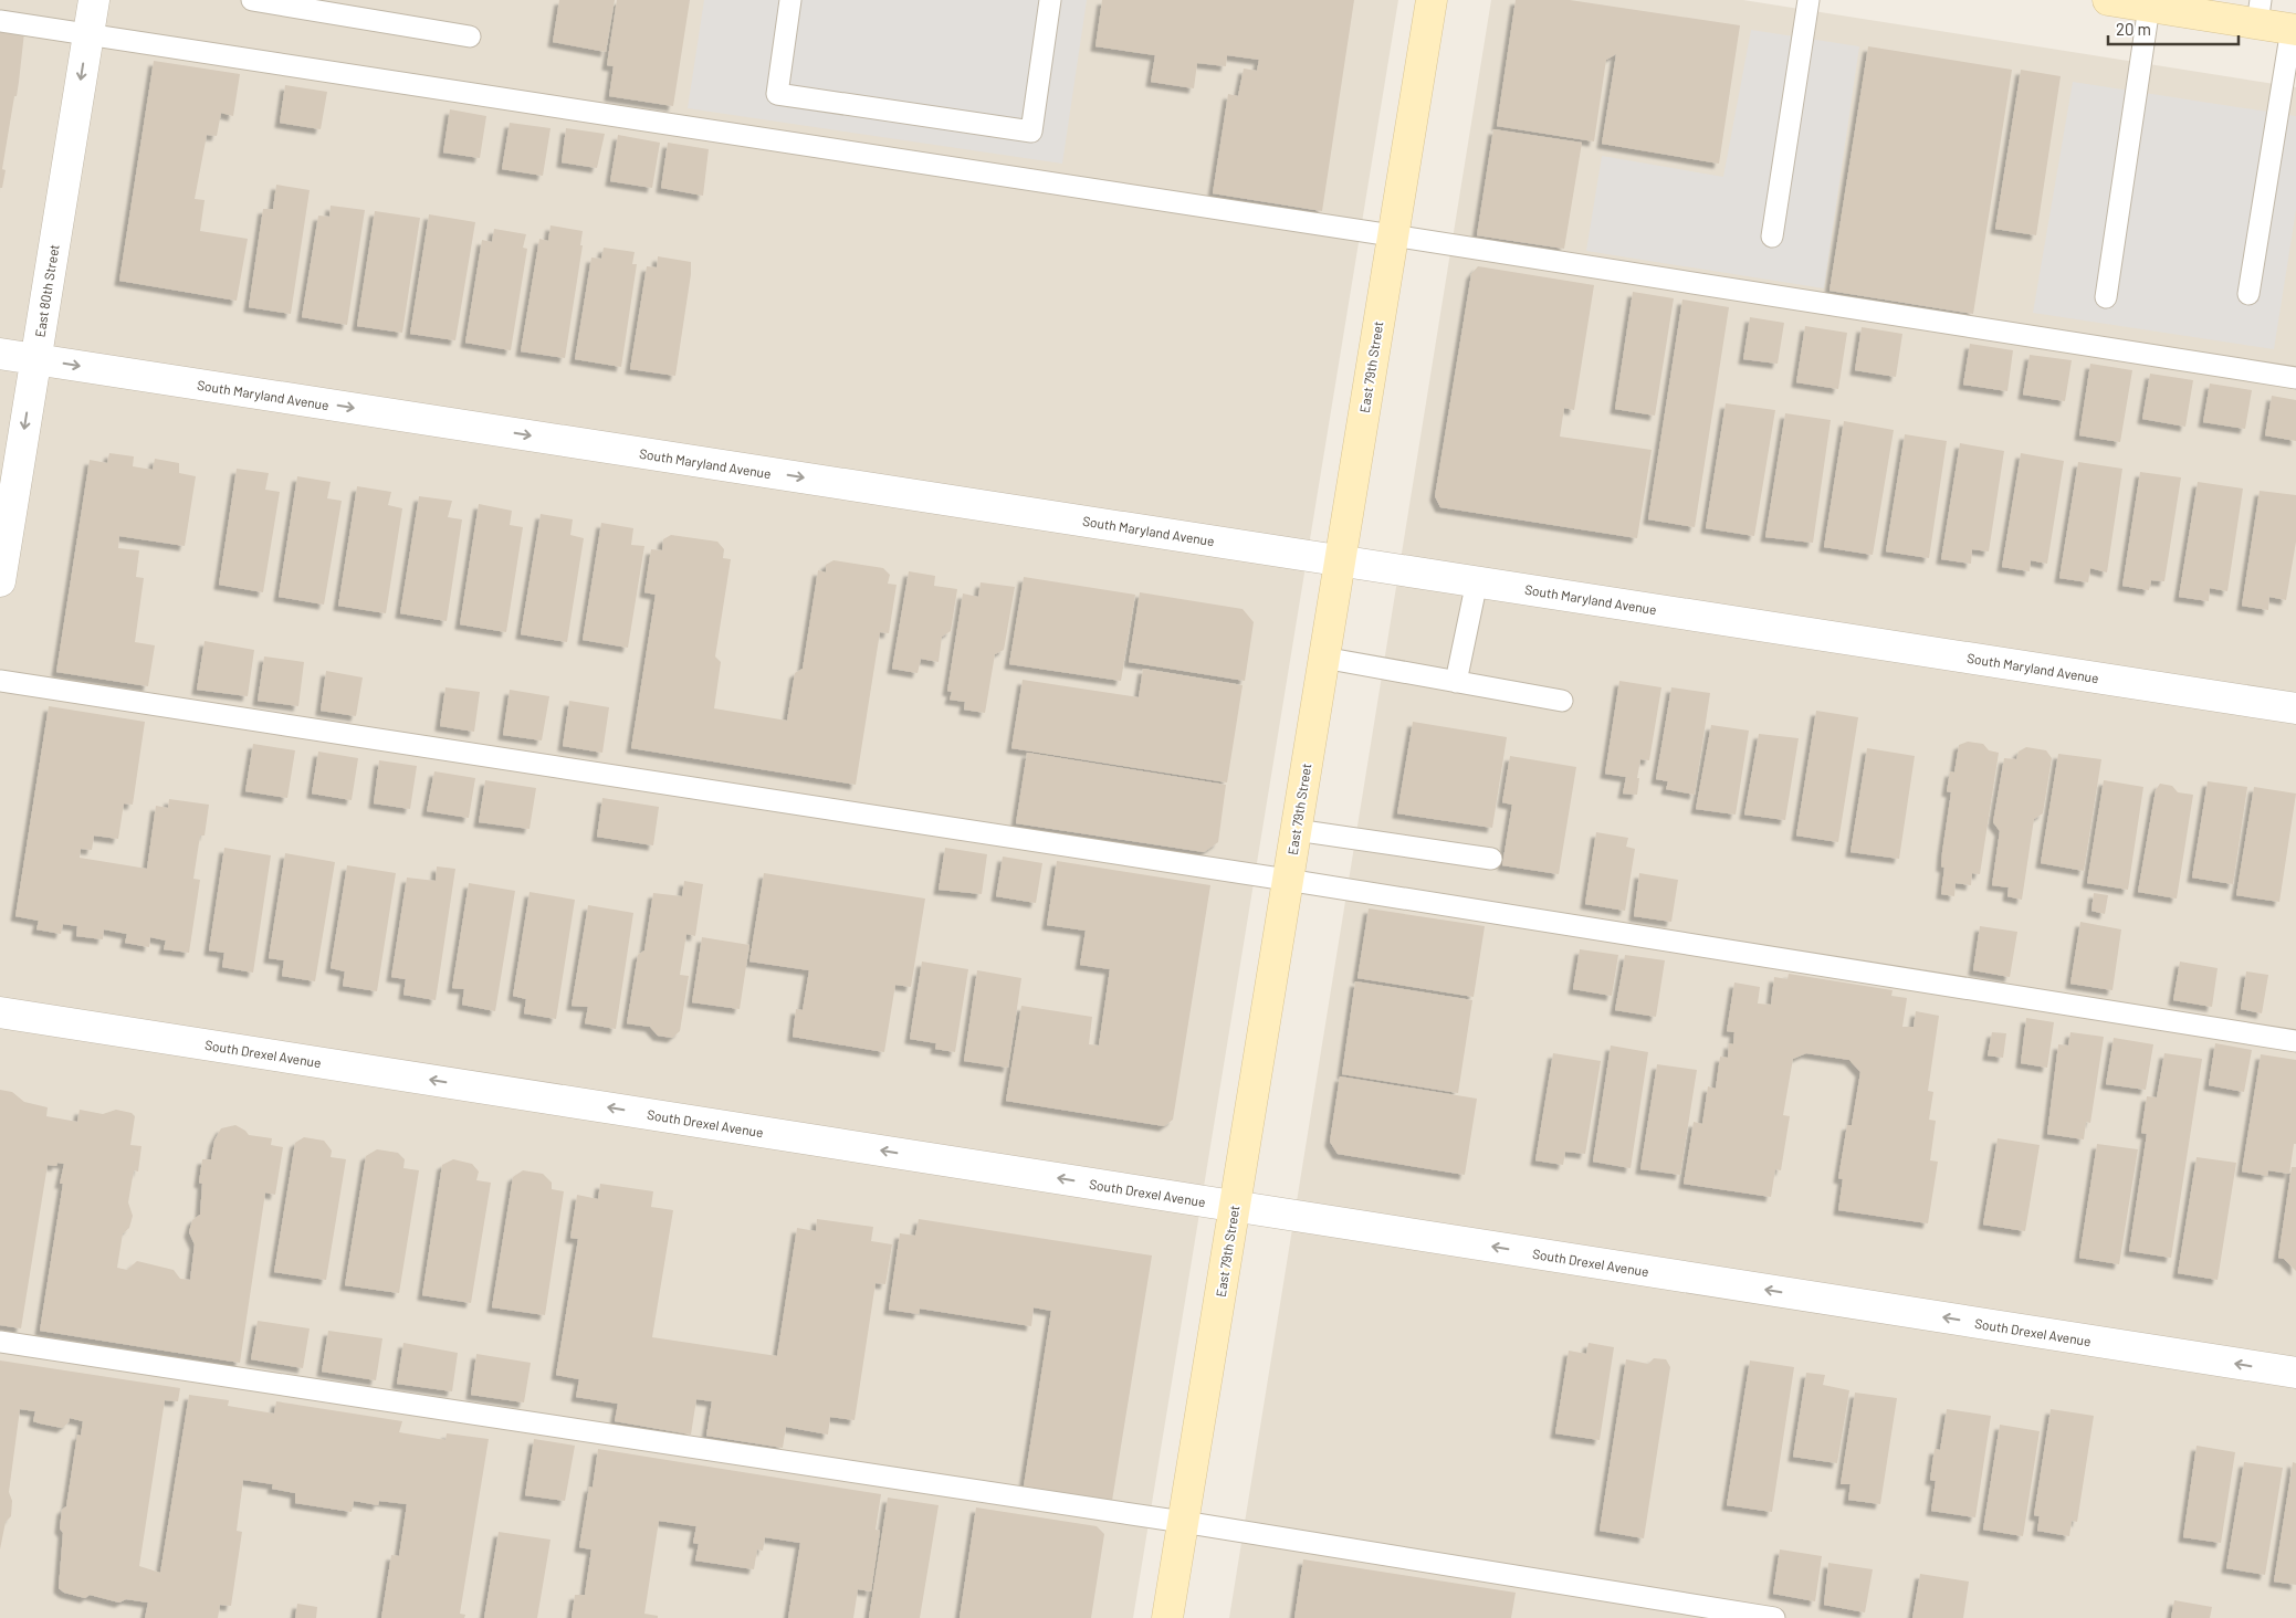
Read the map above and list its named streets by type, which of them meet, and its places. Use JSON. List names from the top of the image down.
{
  "streets": {
    "main road": ["East 79th Street"],
    "street": ["East 80th Street", "South Maryland Avenue", "South Drexel Avenue"]
  },
  "crossings": [
    ["East 80th Street", "South Maryland Avenue"],
    ["East 79th Street", "South Maryland Avenue"],
    ["East 79th Street", "South Drexel Avenue"]
  ],
  "one_way": ["East 80th Street", "South Maryland Avenue", "South Drexel Avenue"],
  "scale_bar": "20 m"
}
